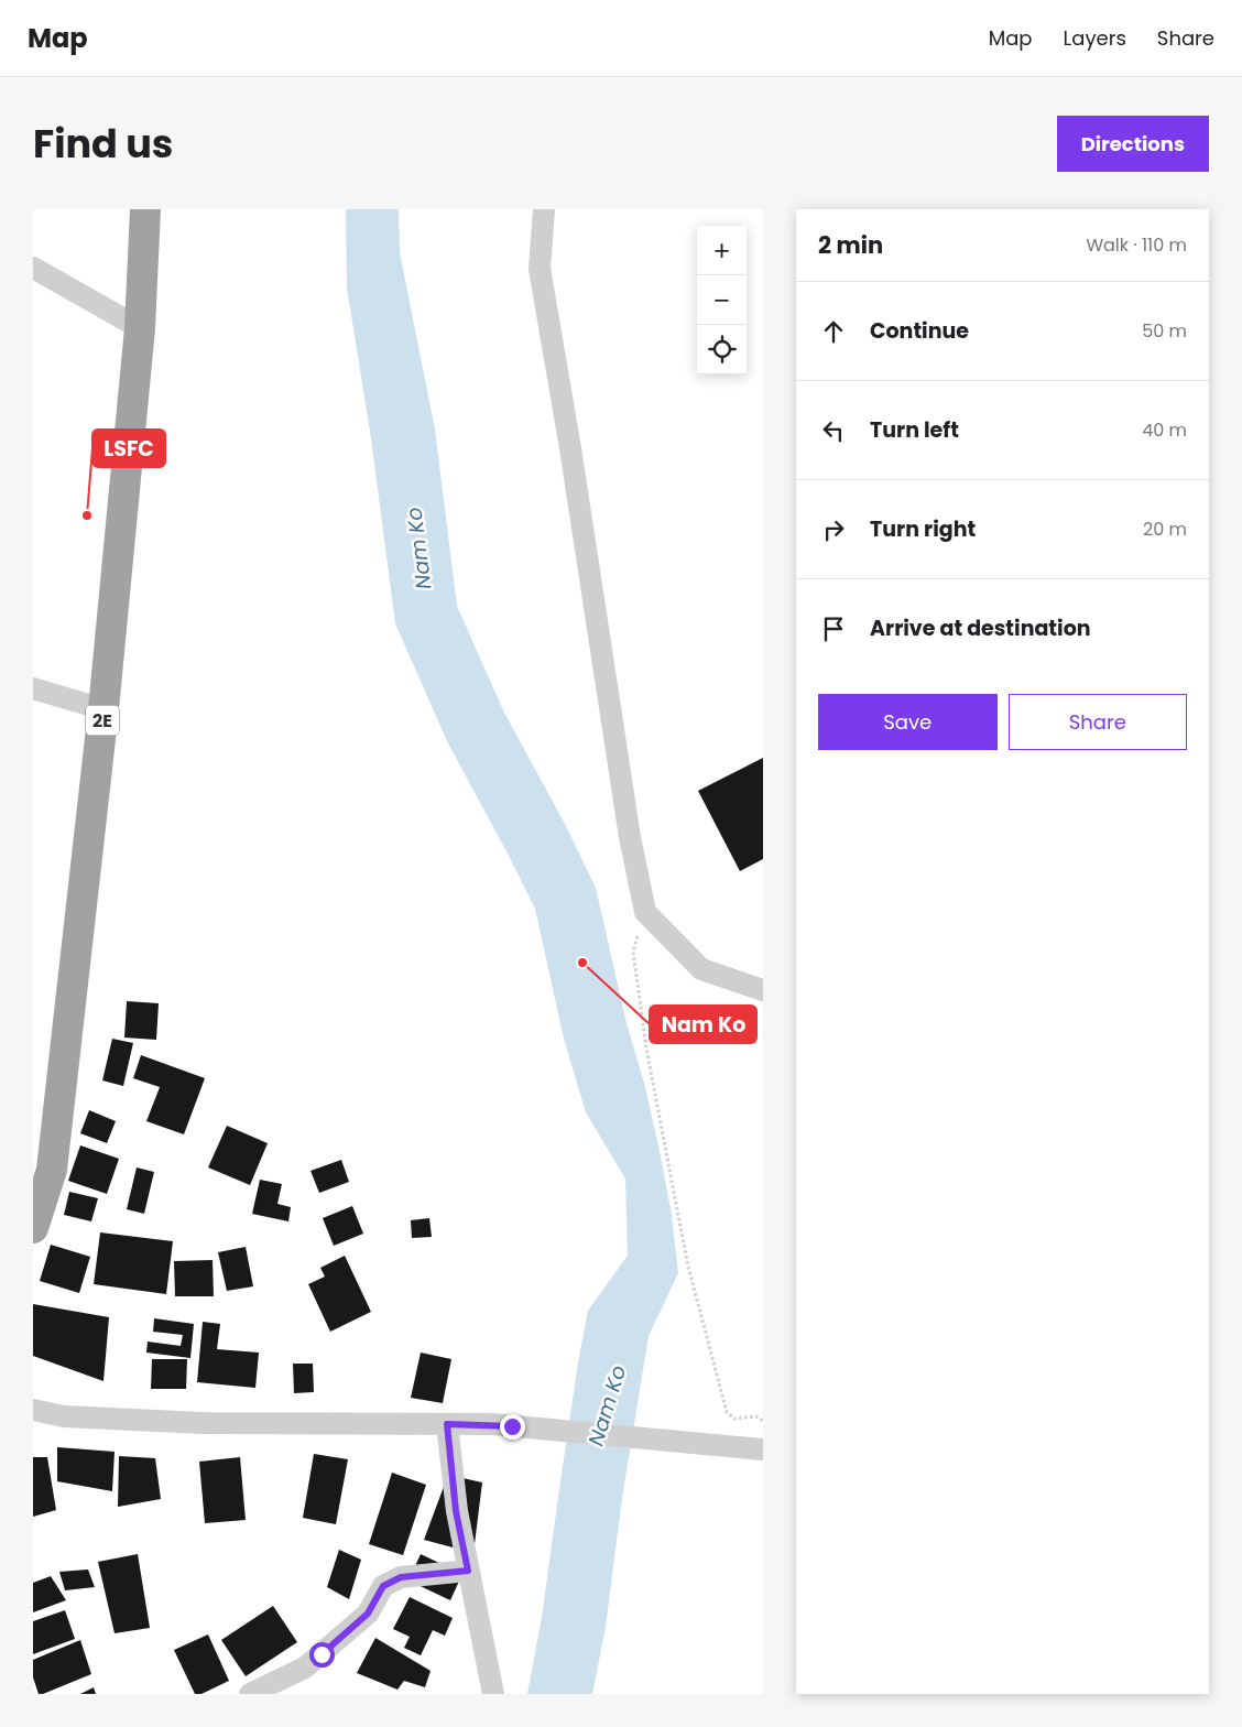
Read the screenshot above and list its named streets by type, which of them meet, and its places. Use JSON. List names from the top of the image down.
{
  "streets": {
    "highway": ["2E"]
  },
  "water": ["Nam Ko"],
  "places": ["LSFC", "Nam Ko"],
  "page": {
    "header": "Map",
    "nav": ["Map", "Layers", "Share"],
    "title": "Find us",
    "buttons": [
      "Directions",
      ["Save", "Share"]
    ],
    "heading": ["2 min", "Walk · 110 m"],
    "map_buttons": ["+", "−"],
    "list": [
      ["Continue", "50 m"],
      ["Turn left", "40 m"],
      ["Turn right", "20 m"],
      "Arrive at destination"
    ]
  }
}
